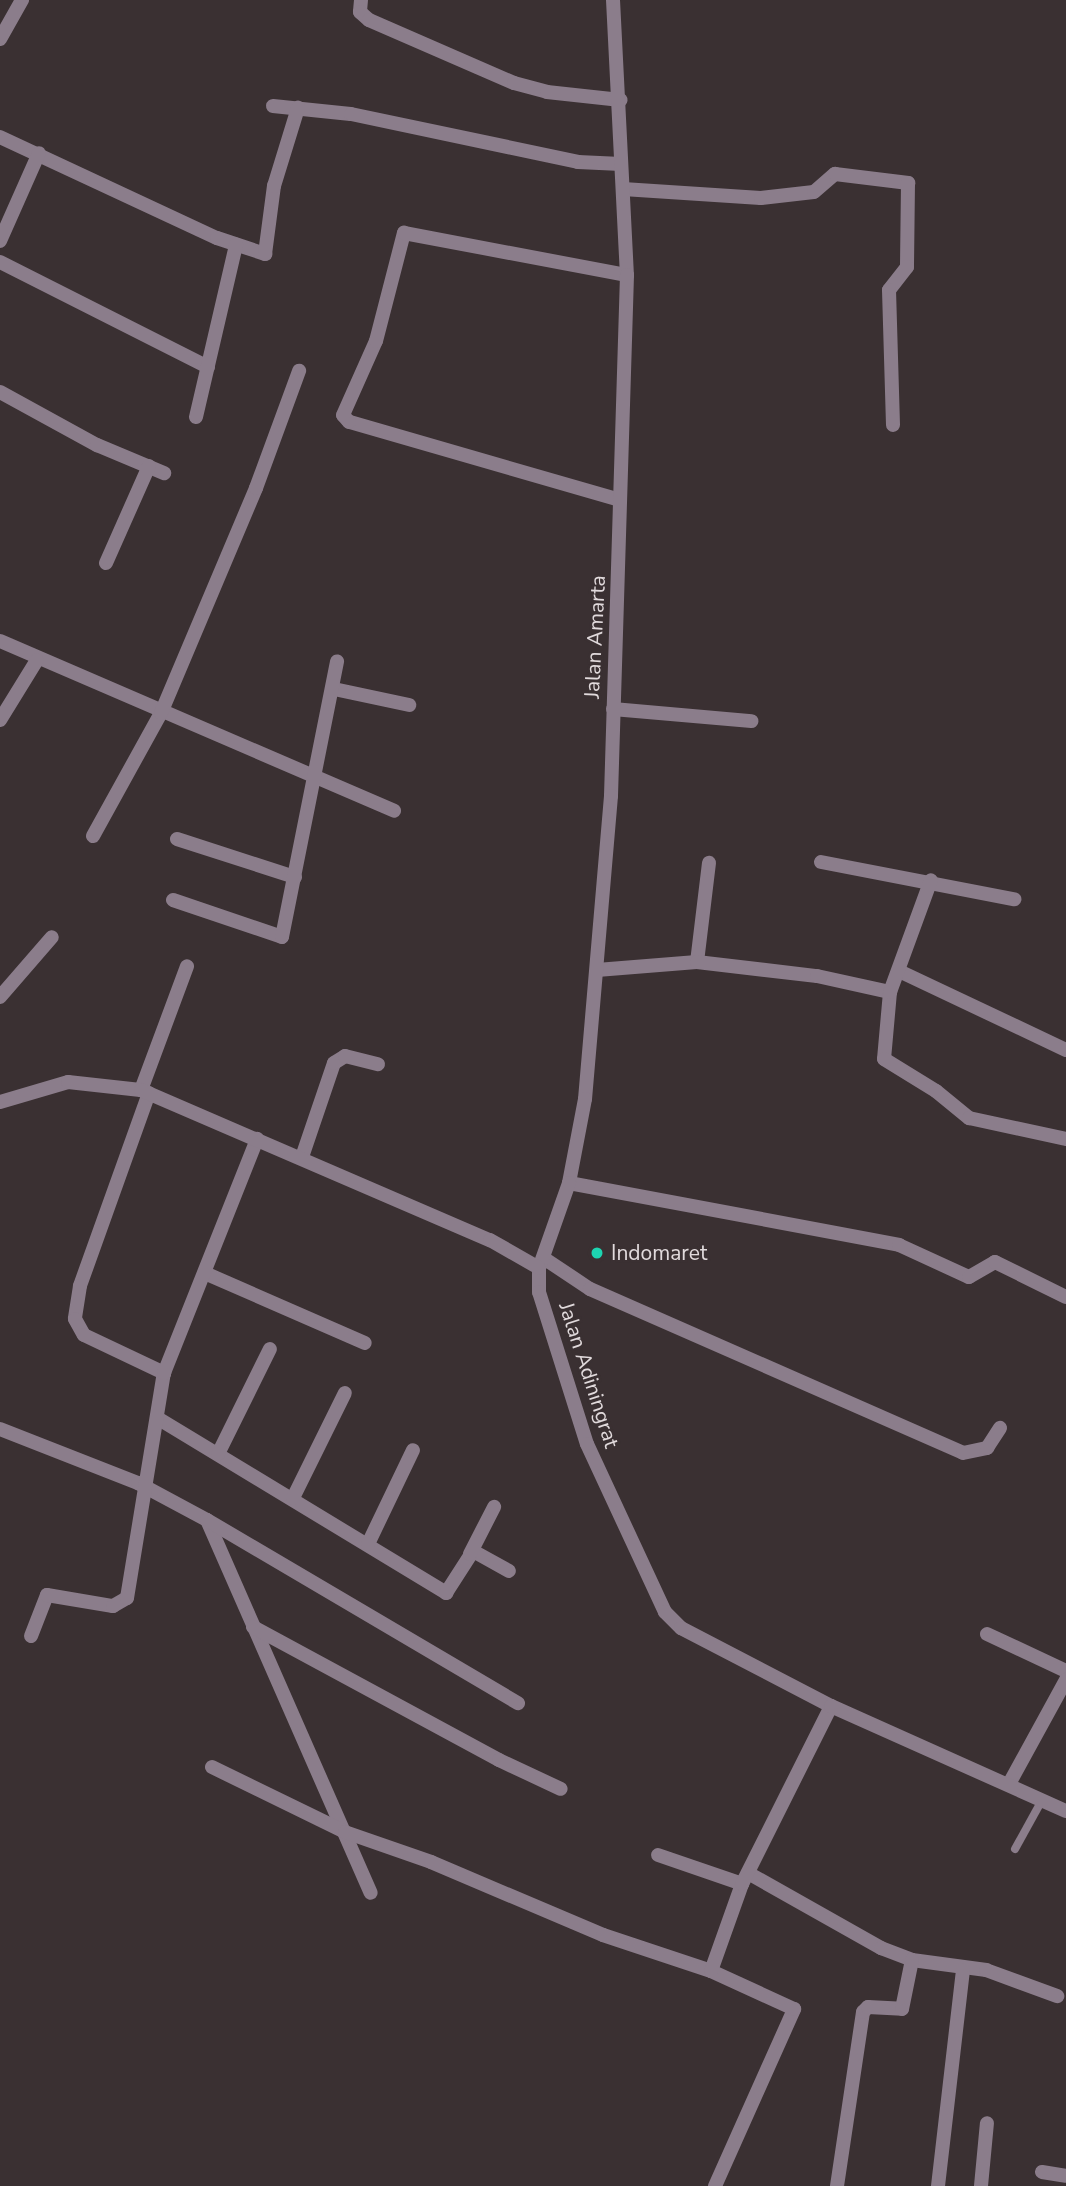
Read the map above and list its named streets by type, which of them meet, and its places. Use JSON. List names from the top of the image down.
{
  "streets": {
    "street": ["Jalan Amarta", "Jalan Adiningrat"]
  },
  "crossings": [
    ["Jalan Amarta", "Jalan Adiningrat"]
  ],
  "places": ["Indomaret"]
}
